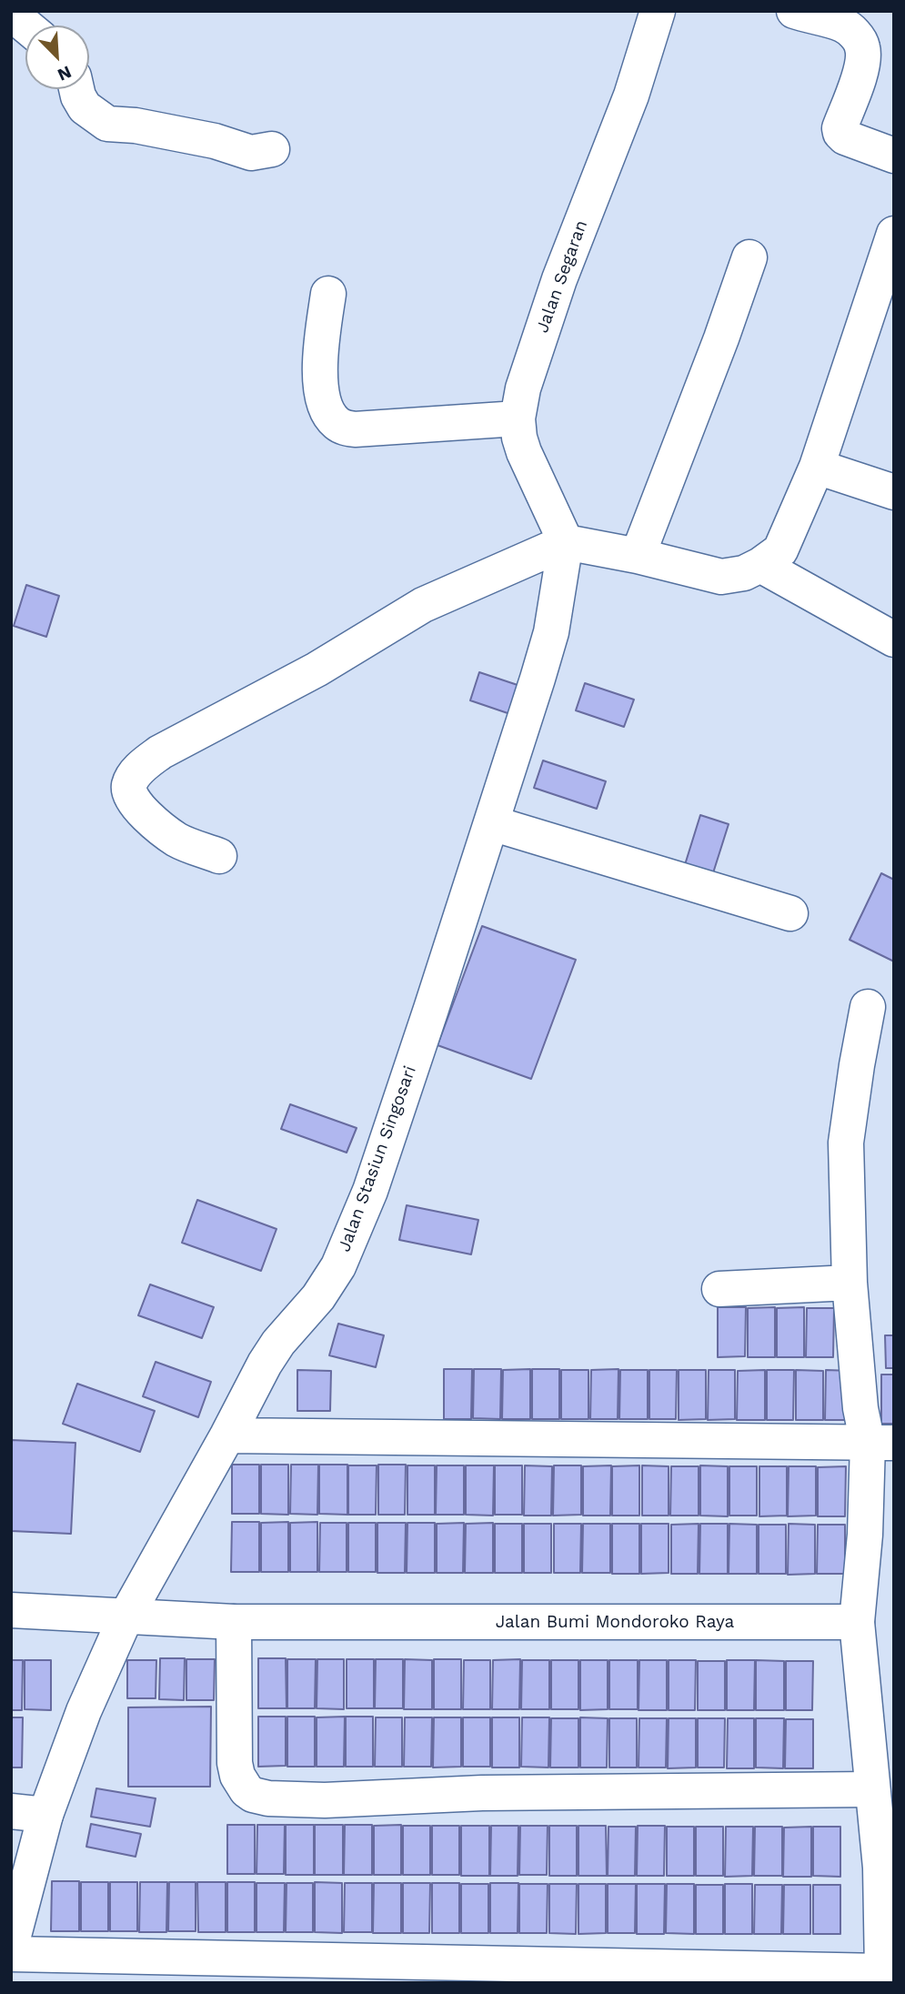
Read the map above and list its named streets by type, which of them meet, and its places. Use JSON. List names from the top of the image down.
{
  "streets": {
    "street": ["Jalan Segaran", "Jalan Stasiun Singosari", "Jalan Bumi Mondoroko Raya"]
  },
  "crossings": [
    ["Jalan Segaran", "Jalan Stasiun Singosari"],
    ["Jalan Stasiun Singosari", "Jalan Bumi Mondoroko Raya"]
  ],
  "north": "bottom right"
}
